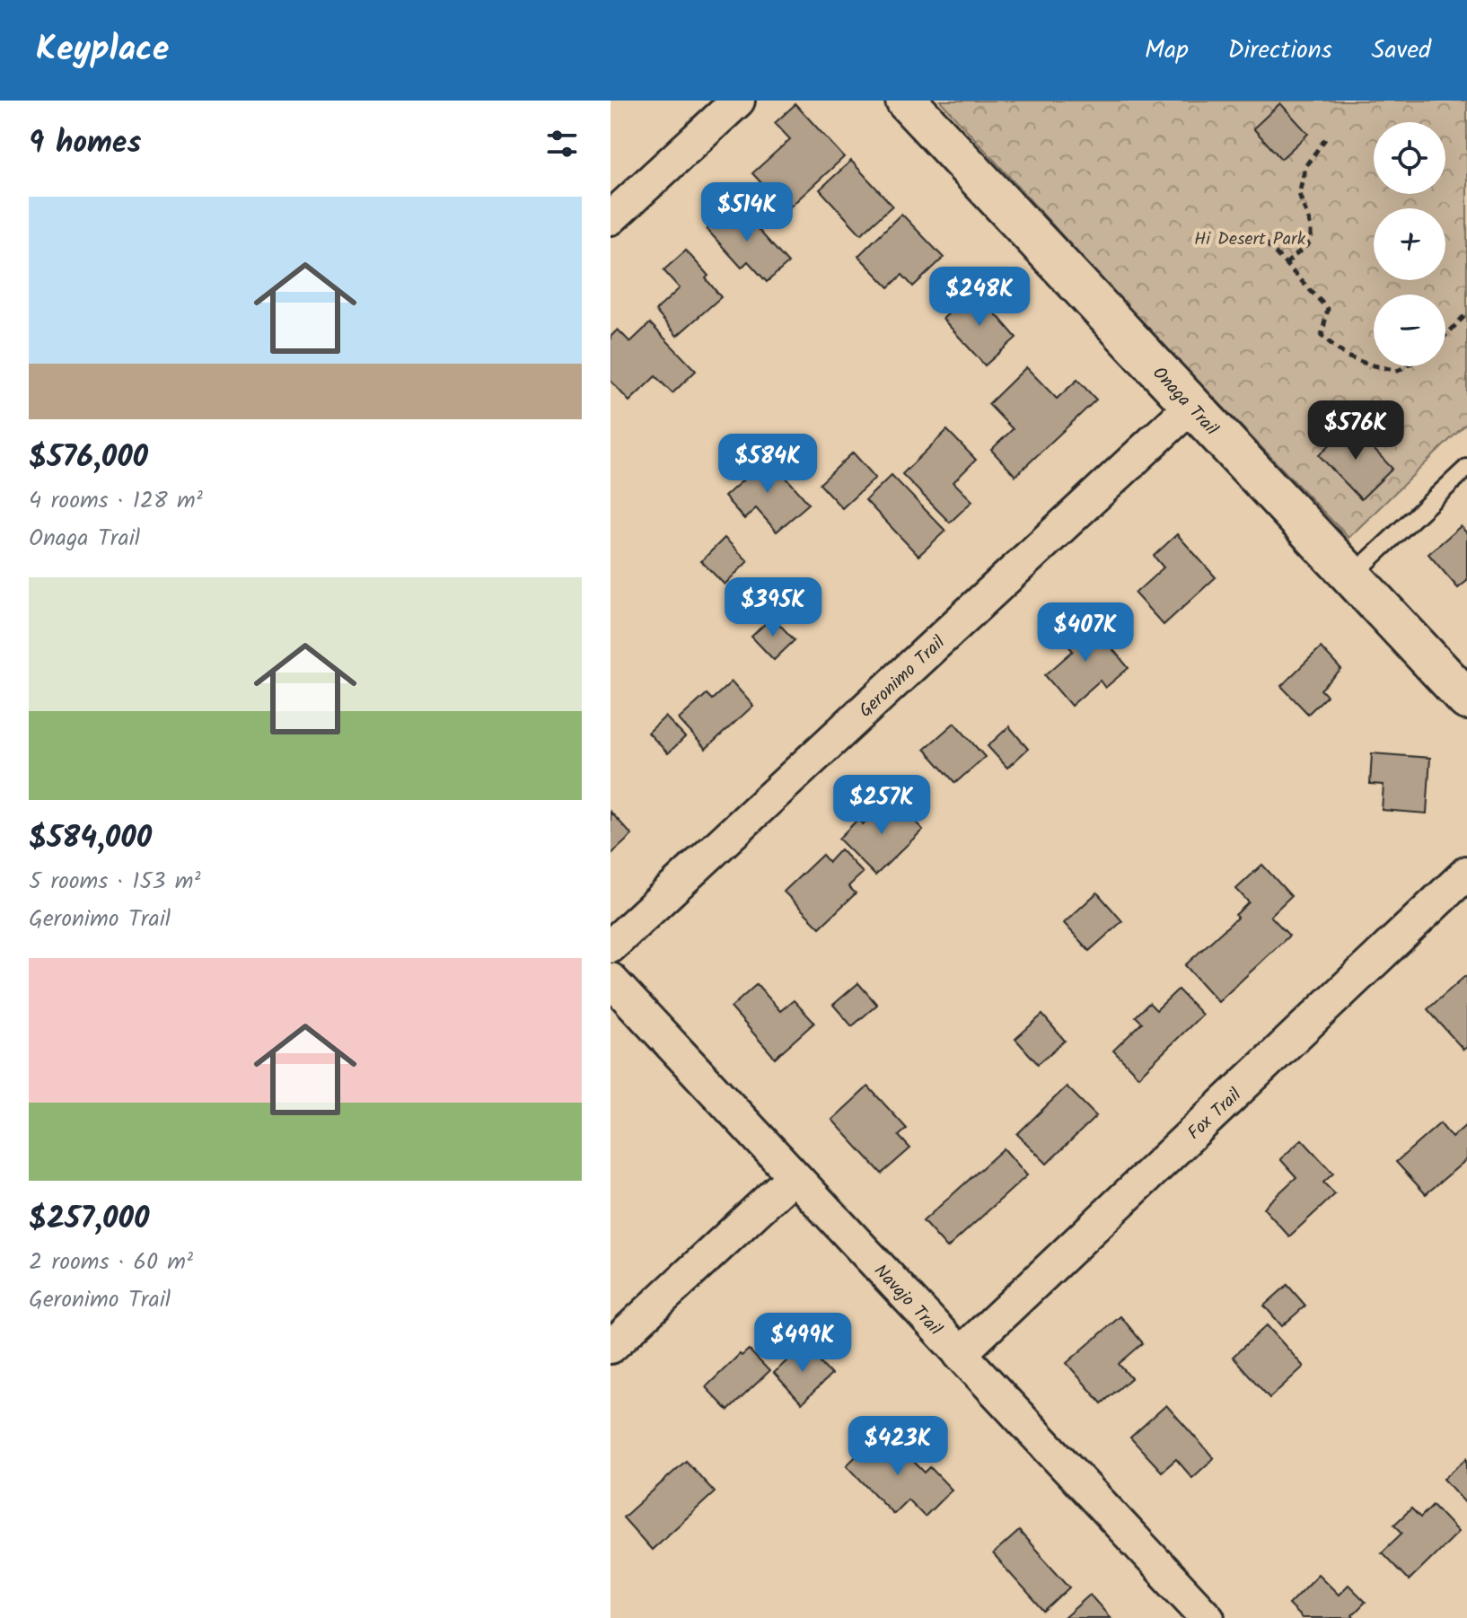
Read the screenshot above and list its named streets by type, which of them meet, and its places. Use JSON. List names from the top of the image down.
{
  "streets": {
    "street": [
      "Onaga Trail",
      "Geronimo Trail",
      "Fox Trail",
      "Navajo Trail"
    ]
  },
  "crossings": [
    ["Onaga Trail", "Geronimo Trail"],
    ["Fox Trail", "Navajo Trail"]
  ],
  "parks": ["Hi Desert Park"],
  "page": {
    "header": "Keyplace",
    "nav": ["Map", "Directions", "Saved"],
    "heading": "9 homes",
    "map_buttons": ["+", "−"],
    "price": [
      "$514K",
      "$248K",
      "$576K",
      "$584K",
      "$395K",
      "$407K",
      "$257K",
      "$499K",
      "$423K"
    ],
    "list": [
      {
        "name": "$576,000",
        "note": "4 rooms · 128 m² · Onaga Trail"
      },
      {
        "name": "$584,000",
        "note": "5 rooms · 153 m² · Geronimo Trail"
      },
      {
        "name": "$257,000",
        "note": "2 rooms · 60 m² · Geronimo Trail"
      }
    ]
  }
}
